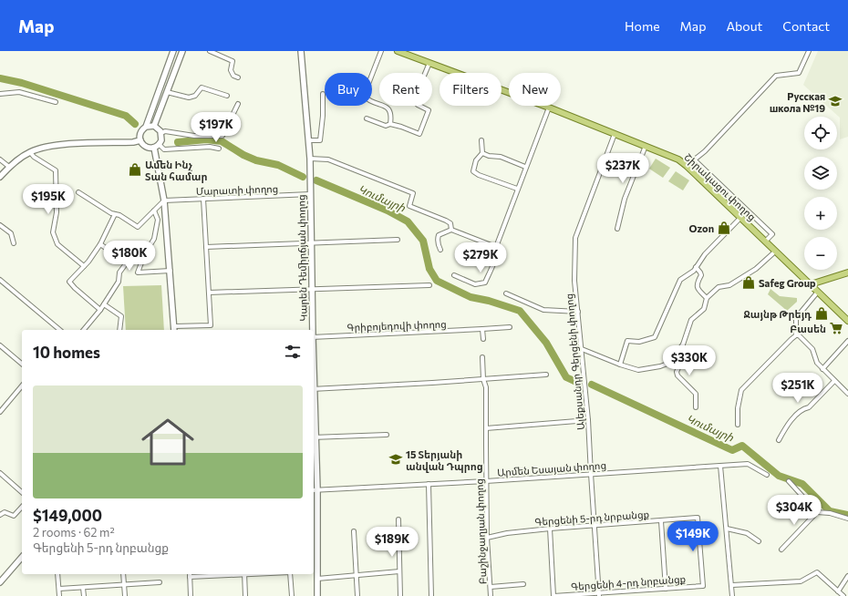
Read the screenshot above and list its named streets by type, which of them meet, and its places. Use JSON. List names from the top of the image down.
{
  "streets": {
    "main road": ["Շիրակացու փողոց"],
    "street": [
      "Մարատի փողոց",
      "Կարեն Դեմիրճյան փողոց",
      "Գրիբոյեդովի փողոց",
      "Ալեքսանդր Գերցենի փողոց",
      "Արմեն Եսայան փողոց",
      "Գերցենի 5-րդ նրբանցք",
      "Բաշինջաղյան փողոց",
      "Գերցենի 4-րդ նրբանցք"
    ]
  },
  "crossings": [
    ["Շիրակացու փողոց", "Ալեքսանդր Գերցենի փողոց"],
    ["Մարատի փողոց", "Կարեն Դեմիրճյան փողոց"],
    ["Կարեն Դեմիրճյան փողոց", "Արմեն Եսայան փողոց"],
    ["Ալեքսանդր Գերցենի փողոց", "Արմեն Եսայան փողոց"],
    ["Ալեքսանդր Գերցենի փողոց", "Գերցենի 5-րդ նրբանցք"],
    ["Ալեքսանդր Գերցենի փողոց", "Գերցենի 4-րդ նրբանցք"],
    ["Արմեն Եսայան փողոց", "Բաշինջաղյան փողոց"],
    ["Գերցենի 5-րդ նրբանցք", "Բաշինջաղյան փողոց"],
    ["Գերցենի 5-րդ նրբանցք", "Գերցենի 4-րդ նրբանցք"]
  ],
  "water": ["Կումայրի"],
  "places": {
    "school or university": ["Русская школа №19", "15 Տերյանի անվան Դպրոց"],
    "shop": [
      "Ամեն Ինչ Տան համար",
      "Ozon",
      "Safeg Group",
      "Ջայնթ Թրեյդ"
    ],
    "supermarket": ["Բասեն"]
  },
  "page": {
    "header": "Map",
    "nav": [
      "Home",
      "Map",
      "About",
      "Contact"
    ],
    "chip": [
      "Buy",
      "Rent",
      "Filters",
      "New"
    ],
    "price": [
      "$197K",
      "$237K",
      "$195K",
      "$180K",
      "$279K",
      "$330K",
      "$251K",
      "$304K",
      "$149K",
      "$189K"
    ],
    "map_buttons": ["+", "−"],
    "heading": "10 homes",
    "list": [
      {
        "name": "$149,000",
        "note": "2 rooms · 62 m² · Գերցենի 5-րդ նրբանցք"
      }
    ]
  }
}
